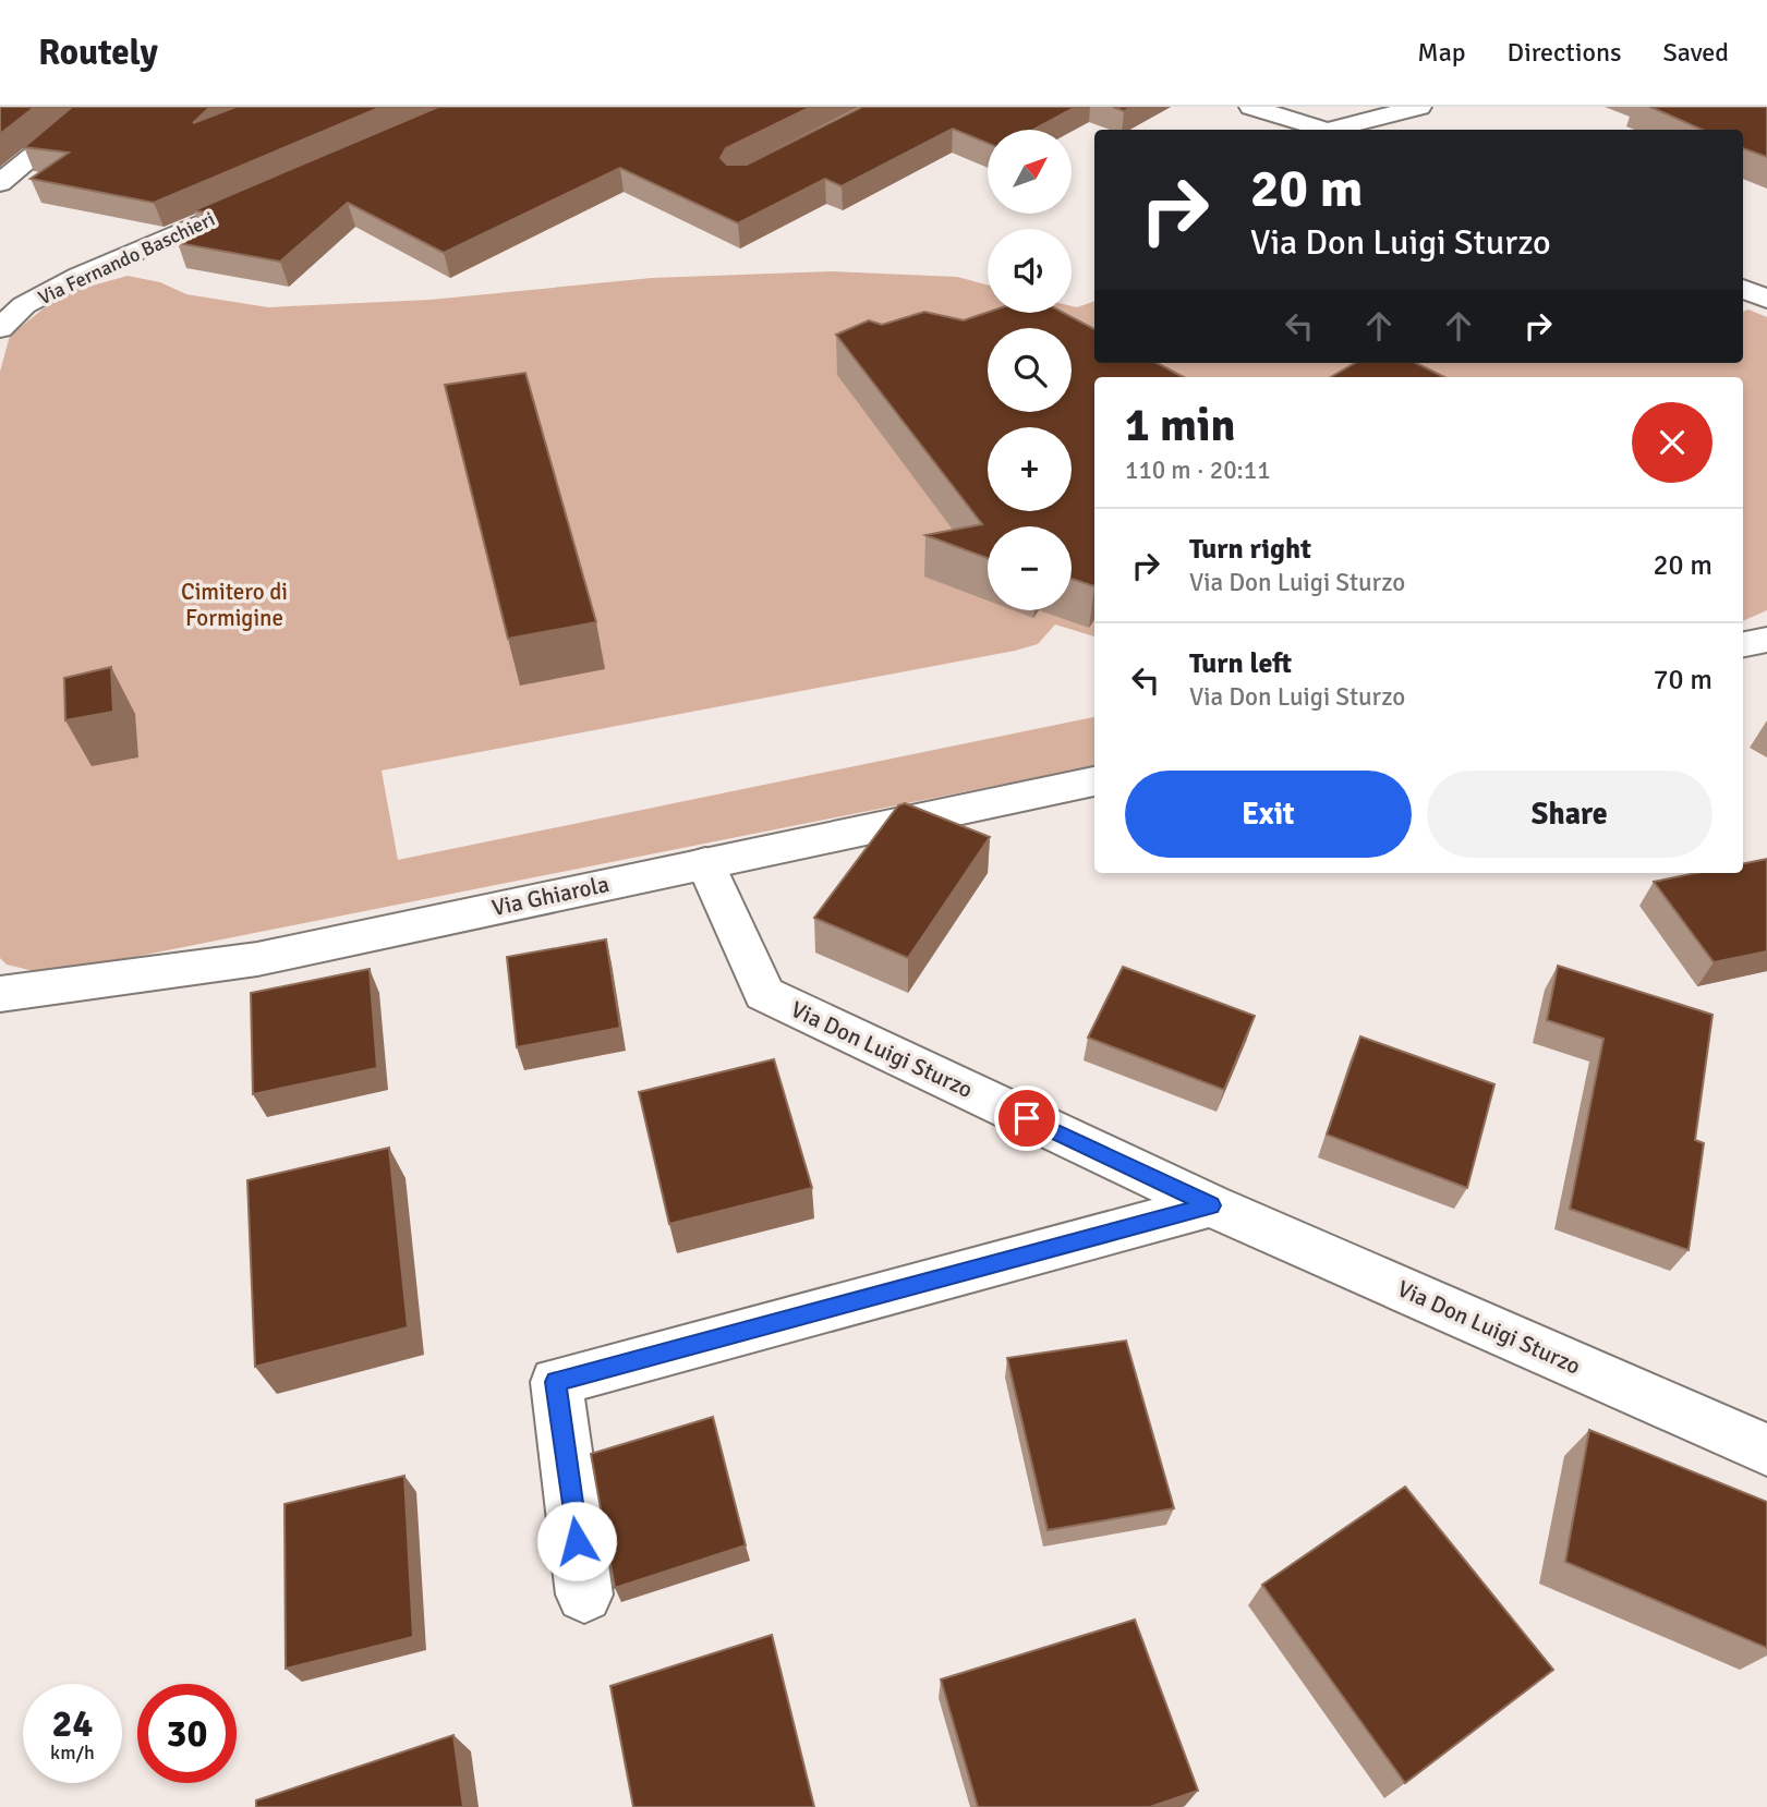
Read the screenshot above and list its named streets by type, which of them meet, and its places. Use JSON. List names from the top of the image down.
{
  "streets": {
    "street": ["Via Fernando Baschieri", "Via Ghiarola", "Via Don Luigi Sturzo"]
  },
  "crossings": [
    ["Via Ghiarola", "Via Don Luigi Sturzo"]
  ],
  "parks": ["Cimitero di Formigine"],
  "north": "top right",
  "page": {
    "header": "Routely",
    "nav": ["Map", "Directions", "Saved"],
    "map_buttons": ["+", "−"],
    "turn": ["20 m", "Via Don Luigi Sturzo"],
    "heading": ["1 min", "110 m · 20:11"],
    "list": [
      {
        "name": "Turn right",
        "note": "Via Don Luigi Sturzo",
        "value": "20 m"
      },
      {
        "name": "Turn left",
        "note": "Via Don Luigi Sturzo",
        "value": "70 m"
      }
    ],
    "buttons": ["Exit", "Share"],
    "speed": "24 km/h",
    "limit": "30"
  }
}
